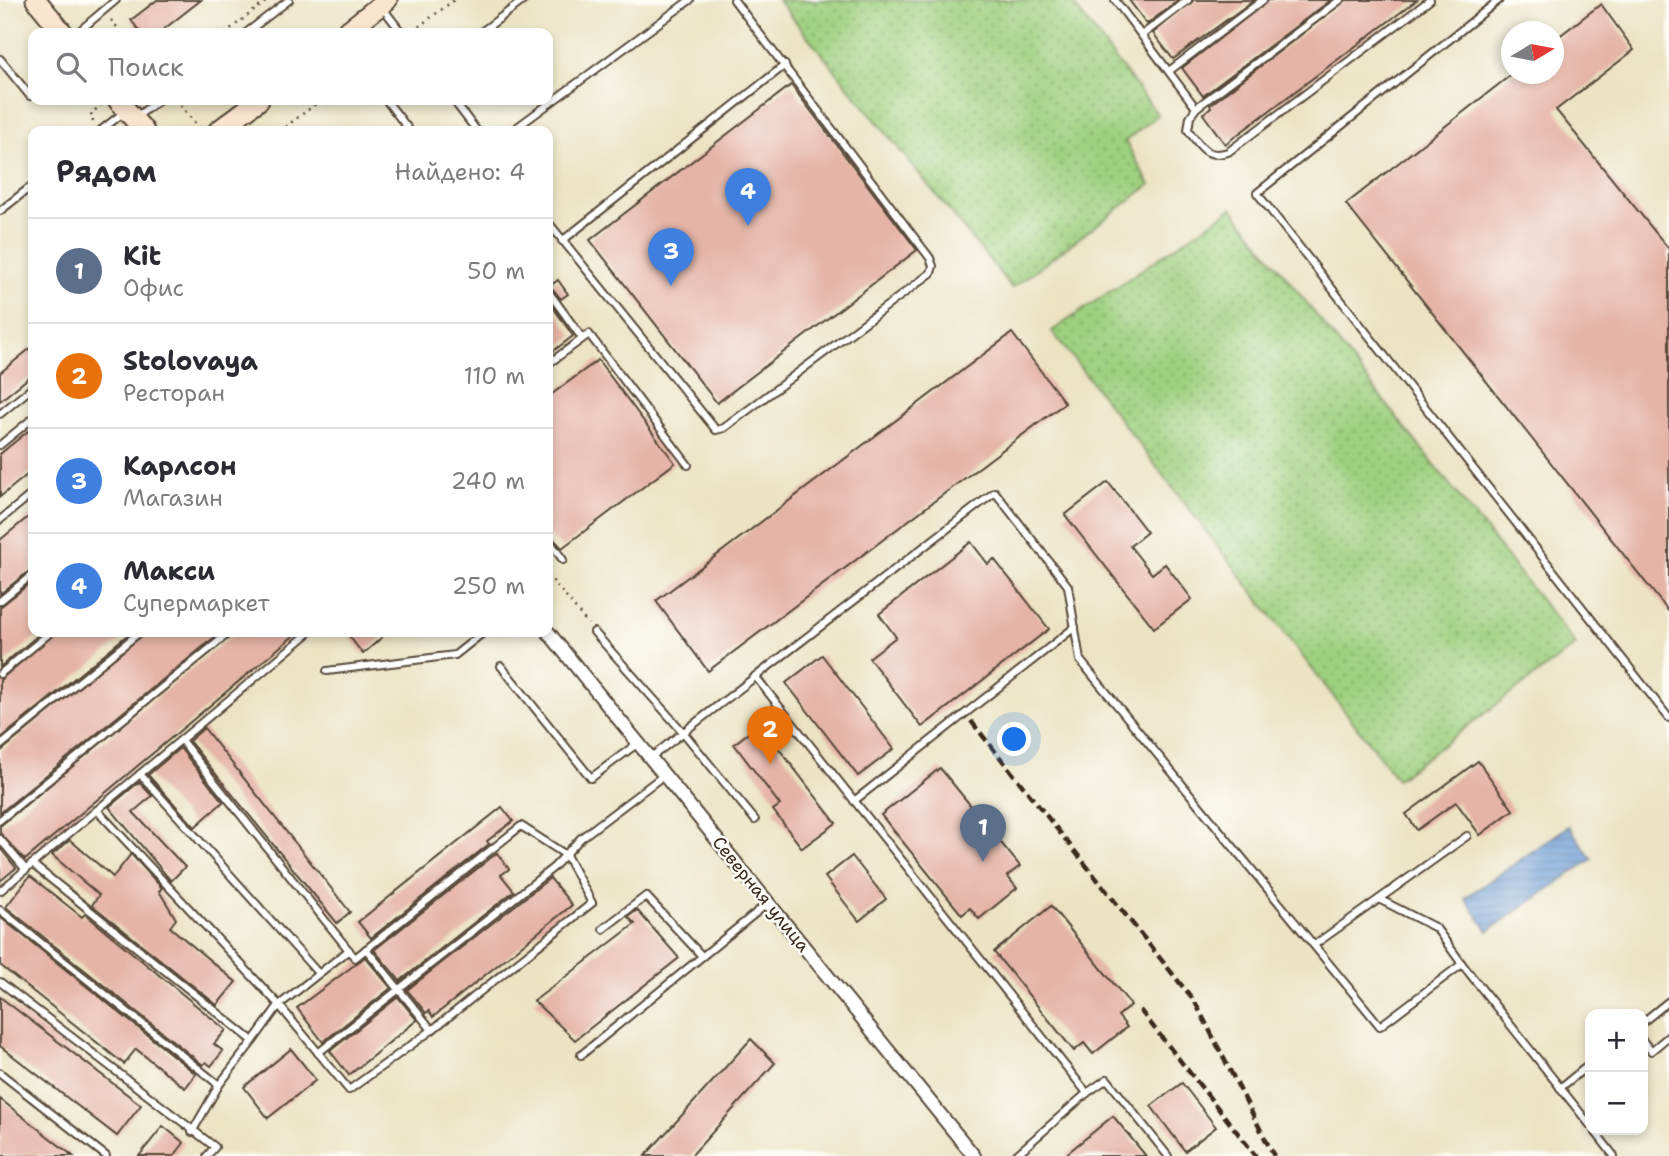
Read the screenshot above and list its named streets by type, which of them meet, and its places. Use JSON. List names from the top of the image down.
{
  "streets": {
    "street": ["Северная улица"]
  },
  "north": "right",
  "page": {
    "search": "Поиск",
    "heading": ["Рядом", "Найдено: 4"],
    "pins": [
      "4",
      "3",
      "2",
      "1"
    ],
    "list": [
      {
        "mark": "1",
        "name": "Kit",
        "note": "Офис",
        "value": "50 m"
      },
      {
        "mark": "2",
        "name": "Stolovaya",
        "note": "Ресторан",
        "value": "110 m"
      },
      {
        "mark": "3",
        "name": "Карлсон",
        "note": "Магазин",
        "value": "240 m"
      },
      {
        "mark": "4",
        "name": "Макси",
        "note": "Супермаркет",
        "value": "250 m"
      }
    ],
    "map_buttons": ["+", "−"]
  }
}
